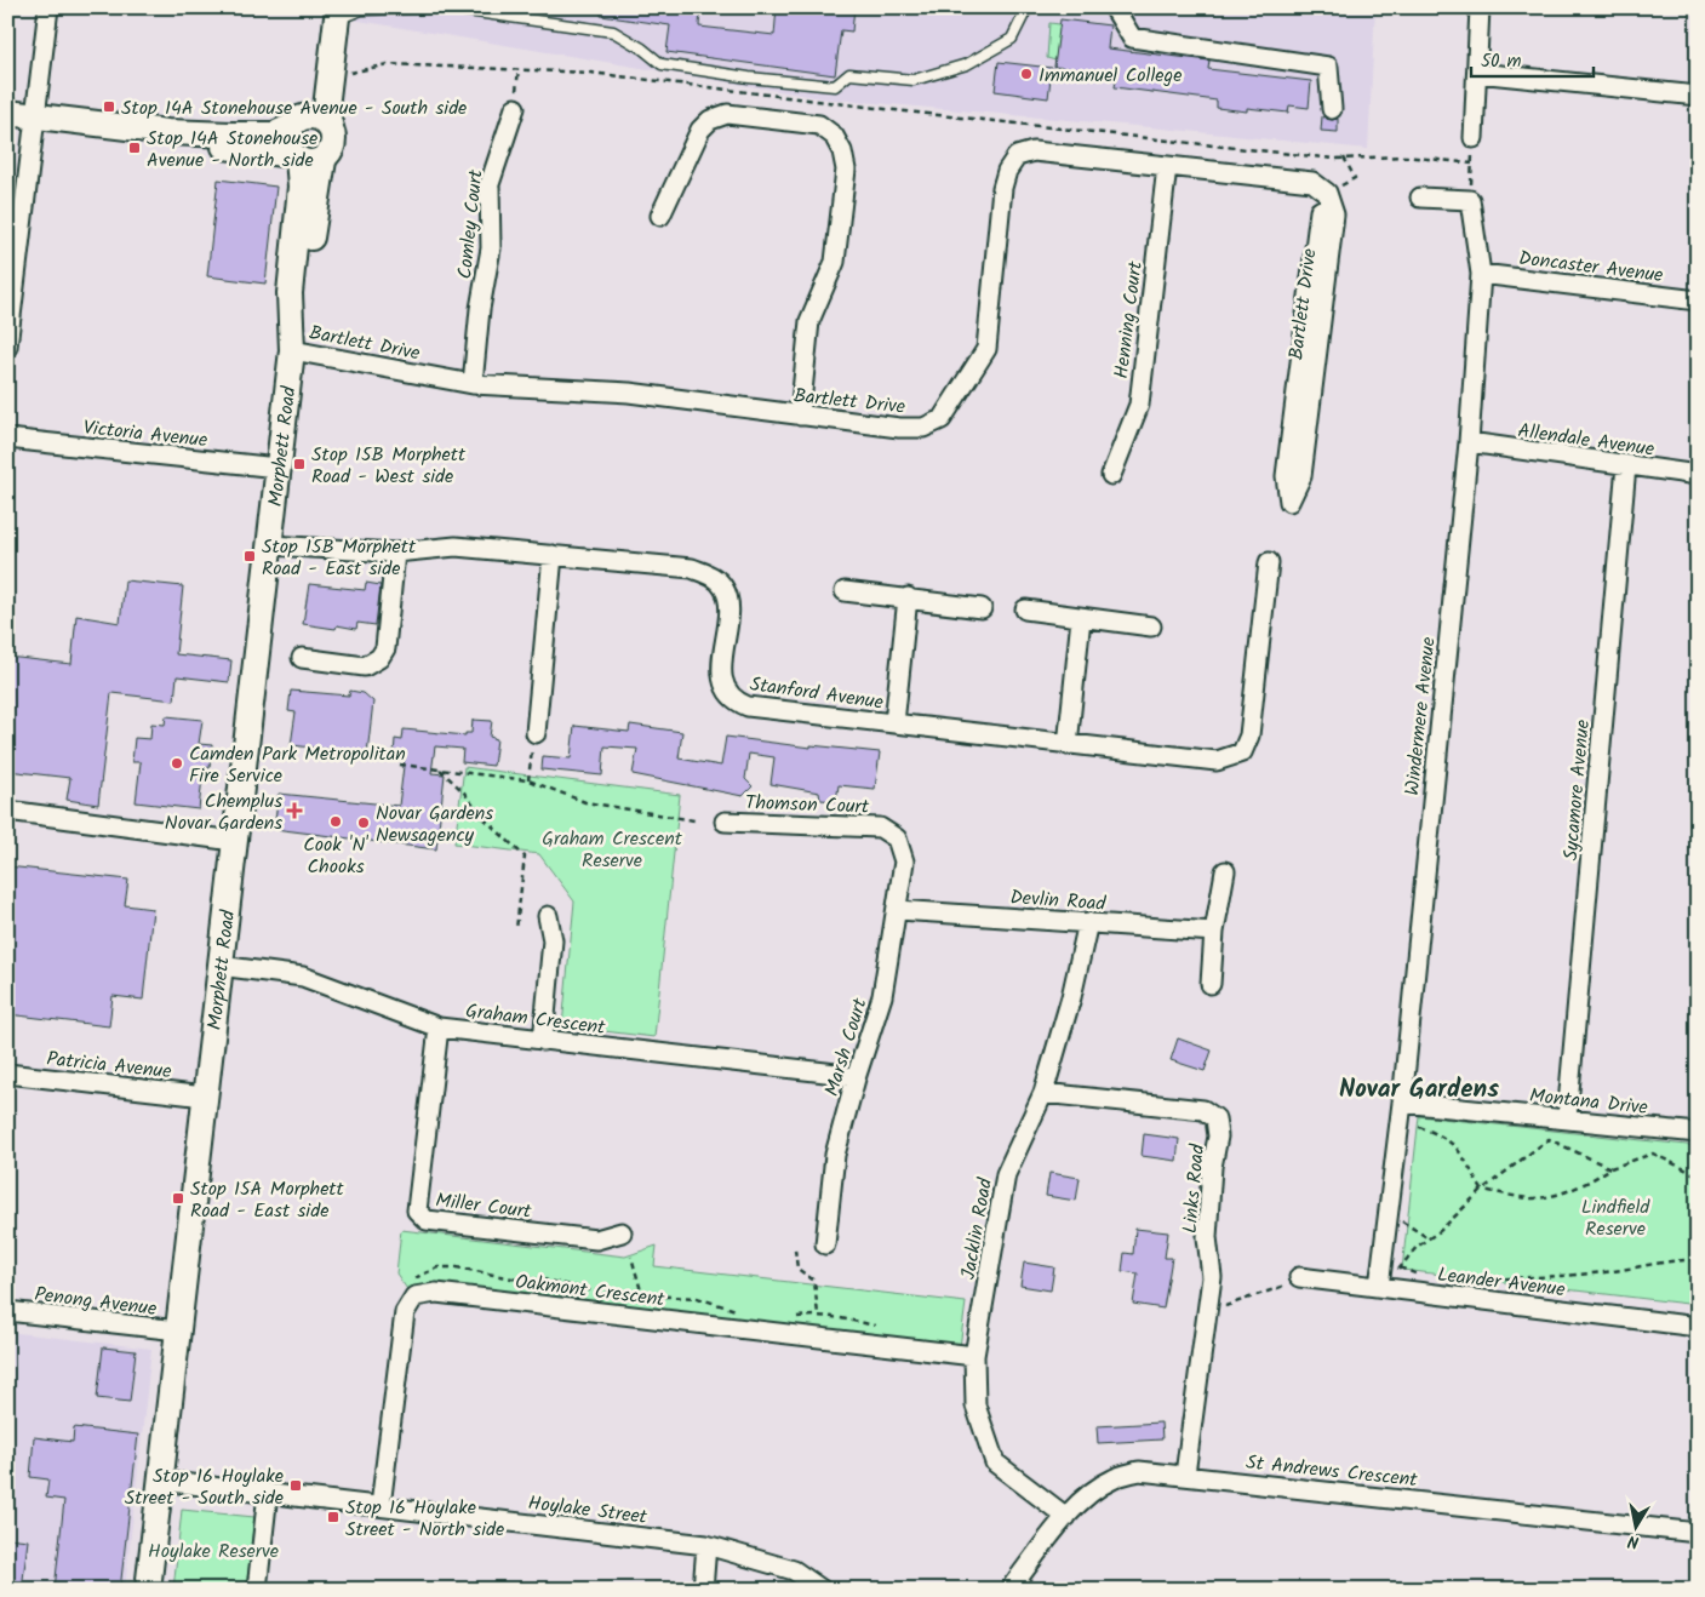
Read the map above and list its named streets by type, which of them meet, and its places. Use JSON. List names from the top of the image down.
{
  "streets": {
    "street": [
      "Comley Court",
      "Doncaster Avenue",
      "Bartlett Drive",
      "Henning Court",
      "Victoria Avenue",
      "Allendale Avenue",
      "Morphett Road",
      "Stanford Avenue",
      "Windermere Avenue",
      "Sycamore Avenue",
      "Thomson Court",
      "Devlin Road",
      "Graham Crescent",
      "Marsh Court",
      "Patricia Avenue",
      "Montana Drive",
      "Links Road",
      "Miller Court",
      "Jacklin Road",
      "Leander Avenue",
      "Oakmont Crescent",
      "Penong Avenue",
      "St Andrews Crescent",
      "Hoylake Street"
    ]
  },
  "crossings": [
    ["Comley Court", "Bartlett Drive"],
    ["Doncaster Avenue", "Windermere Avenue"],
    ["Bartlett Drive", "Henning Court"],
    ["Bartlett Drive", "Morphett Road"],
    ["Victoria Avenue", "Morphett Road"],
    ["Allendale Avenue", "Windermere Avenue"],
    ["Allendale Avenue", "Sycamore Avenue"],
    ["Morphett Road", "Stanford Avenue"],
    ["Morphett Road", "Graham Crescent"],
    ["Morphett Road", "Patricia Avenue"],
    ["Morphett Road", "Penong Avenue"],
    ["Morphett Road", "Hoylake Street"],
    ["Windermere Avenue", "Montana Drive"],
    ["Windermere Avenue", "Leander Avenue"],
    ["Sycamore Avenue", "Montana Drive"],
    ["Thomson Court", "Marsh Court"],
    ["Devlin Road", "Marsh Court"],
    ["Devlin Road", "Jacklin Road"],
    ["Graham Crescent", "Marsh Court"],
    ["Graham Crescent", "Miller Court"],
    ["Links Road", "Jacklin Road"],
    ["Links Road", "St Andrews Crescent"],
    ["Jacklin Road", "Oakmont Crescent"],
    ["Jacklin Road", "St Andrews Crescent"],
    ["Oakmont Crescent", "Hoylake Street"]
  ],
  "districts": ["Novar Gardens"],
  "parks": ["Graham Crescent Reserve", "Lindfield Reserve", "Hoylake Reserve"],
  "places": {
    "other": [
      "Immanuel College",
      "Camden Park Metropolitan Fire Service",
      "Cook 'N' Chooks",
      "Novar Gardens Newsagency"
    ],
    "transit": [
      "Stop 14A Stonehouse Avenue - South side",
      "Stop 14A Stonehouse Avenue - North side",
      "Stop 15B Morphett Road - West side",
      "Stop 15B Morphett Road - East side",
      "Stop 15A Morphett Road - East side",
      "Stop 16 Hoylake Street - South side",
      "Stop 16 Hoylake Street - North side"
    ],
    "health": ["Chemplus Novar Gardens"]
  },
  "scale_bar": "50 m",
  "north": "bottom"
}
